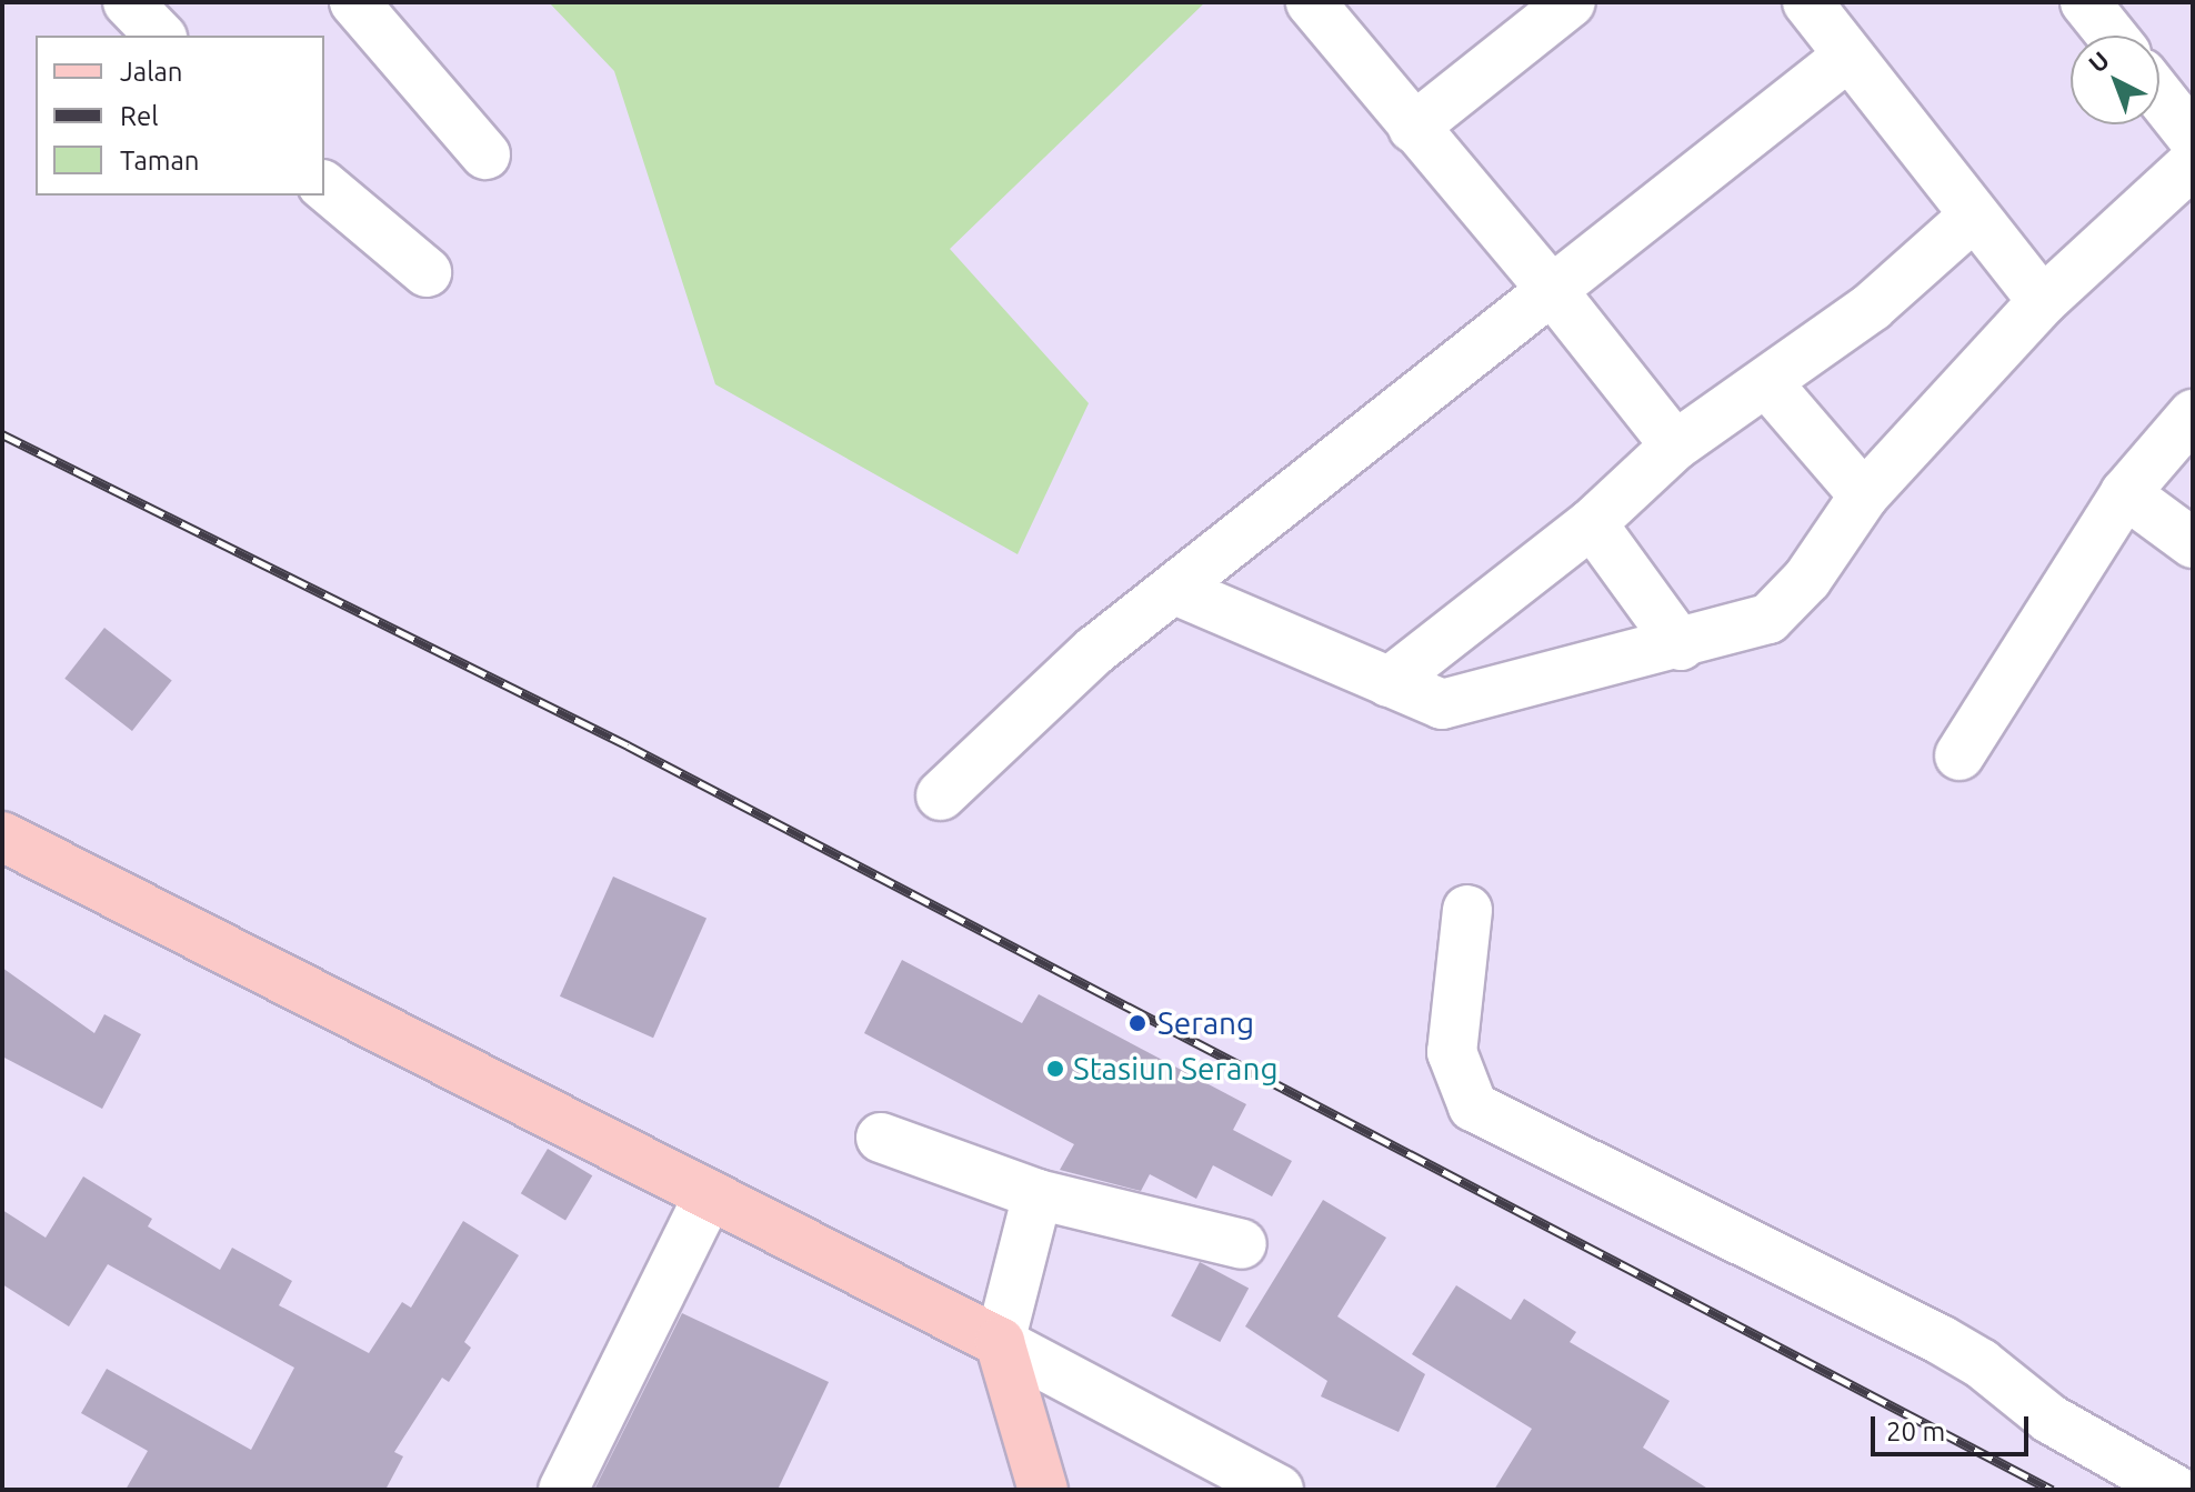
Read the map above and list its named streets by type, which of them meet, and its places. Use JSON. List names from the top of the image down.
{
  "places": ["Serang", "Stasiun Serang"],
  "legend": ["Jalan", "Rel", "Taman"],
  "scale_bar": "20 m",
  "north": "top left"
}
